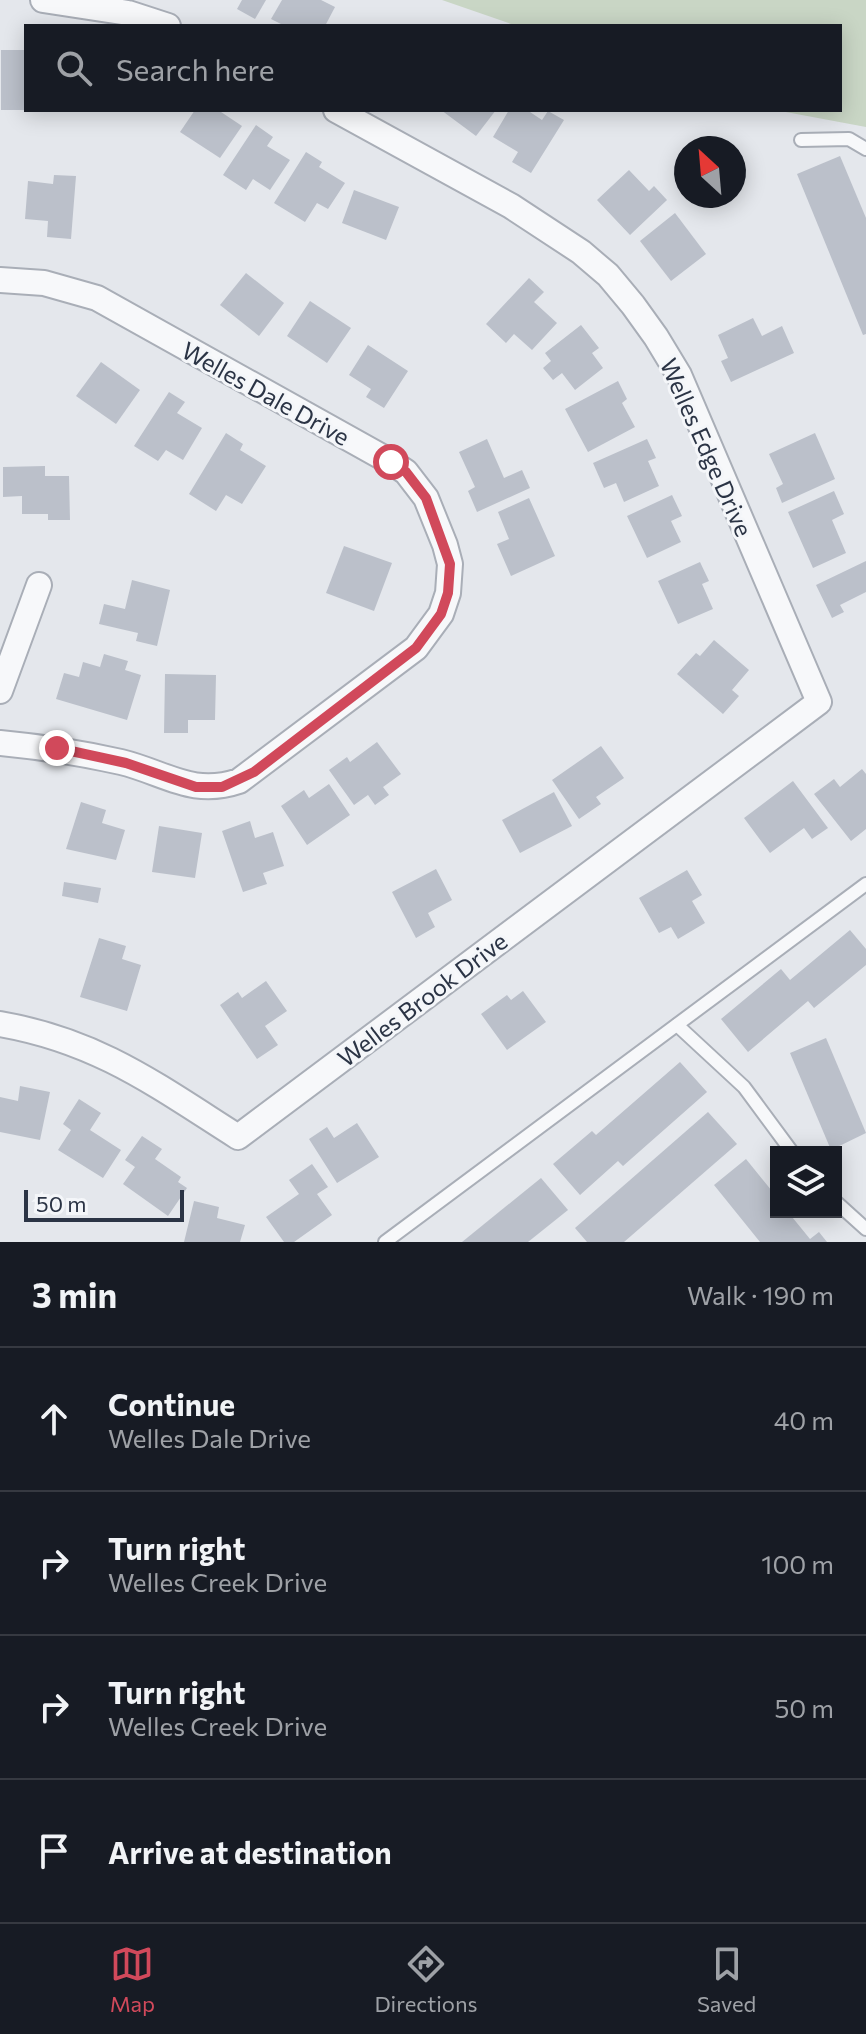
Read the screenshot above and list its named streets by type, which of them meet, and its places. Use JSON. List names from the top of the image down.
{
  "streets": {
    "street": ["Welles Dale Drive", "Welles Edge Drive", "Welles Brook Drive"]
  },
  "crossings": [
    ["Welles Edge Drive", "Welles Brook Drive"]
  ],
  "scale_bar": "50 m",
  "north": "top left",
  "page": {
    "search": "Search here",
    "scale": "50 m",
    "heading": ["3 min", "Walk · 190 m"],
    "list": [
      ["Continue", "Welles Dale Drive", "40 m"],
      ["Turn right", "Welles Creek Drive", "100 m"],
      ["Turn right", "Welles Creek Drive", "50 m"],
      "Arrive at destination"
    ],
    "nav": ["Map", "Directions", "Saved"]
  }
}
